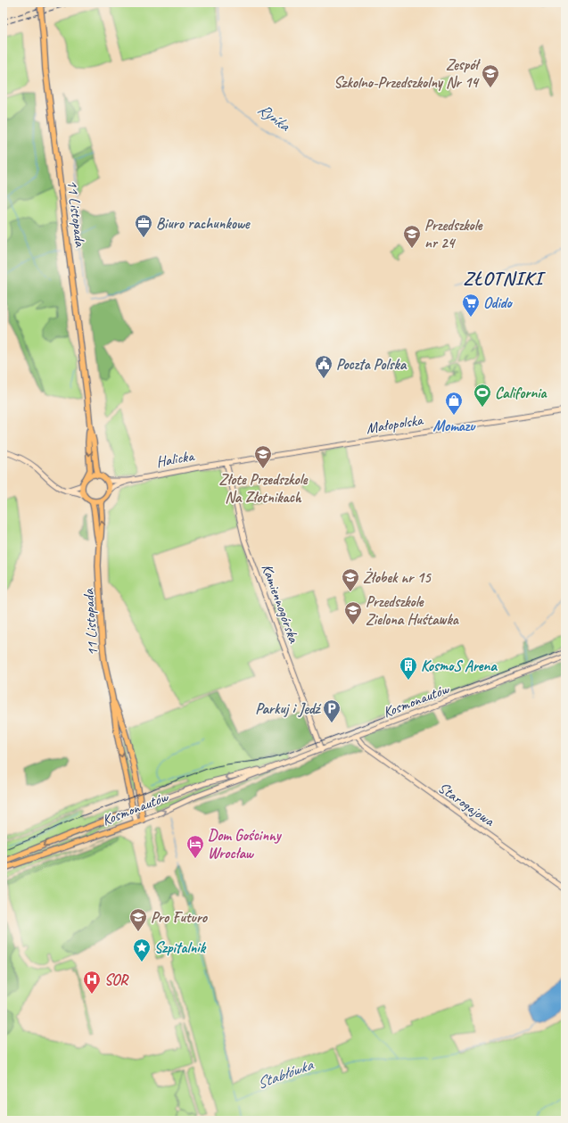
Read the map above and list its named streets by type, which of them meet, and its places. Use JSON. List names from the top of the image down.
{
  "streets": {
    "main road": ["11 Listopada", "Kosmonautów"],
    "street": [
      "Małopolska",
      "Halicka",
      "Kamiennogórska",
      "Starogajowa"
    ]
  },
  "crossings": [
    ["11 Listopada", "Halicka"],
    ["11 Listopada", "Kosmonautów"],
    ["Małopolska", "Halicka"],
    ["Małopolska", "Kamiennogórska"],
    ["Halicka", "Kamiennogórska"],
    ["Kamiennogórska", "Kosmonautów"],
    ["Kosmonautów", "Starogajowa"]
  ],
  "districts": ["ZŁOTNIKI"],
  "water": ["Ryńka", "Stabłówka"],
  "places": {
    "school or university": [
      "Zespół Szkolno-Przedszkolny Nr 14",
      "Przedszkole nr 24",
      "Złote Przedszkole Na Złotnikach",
      "Żłobek nr 15",
      "Przedszkole Zielona Huśtawka",
      "Pro Futuro"
    ],
    "office": ["Biuro rachunkowe"],
    "supermarket": ["Odido"],
    "public building": ["Poczta Polska"],
    "sports": ["California"],
    "shop": ["Momazu"],
    "building": ["KosmoS Arena"],
    "parking": ["Parkuj i Jedź"],
    "hotel": ["Dom Gościnny Wrocław"],
    "place": ["Szpitalnik"],
    "hospital": ["SOR"]
  }
}
